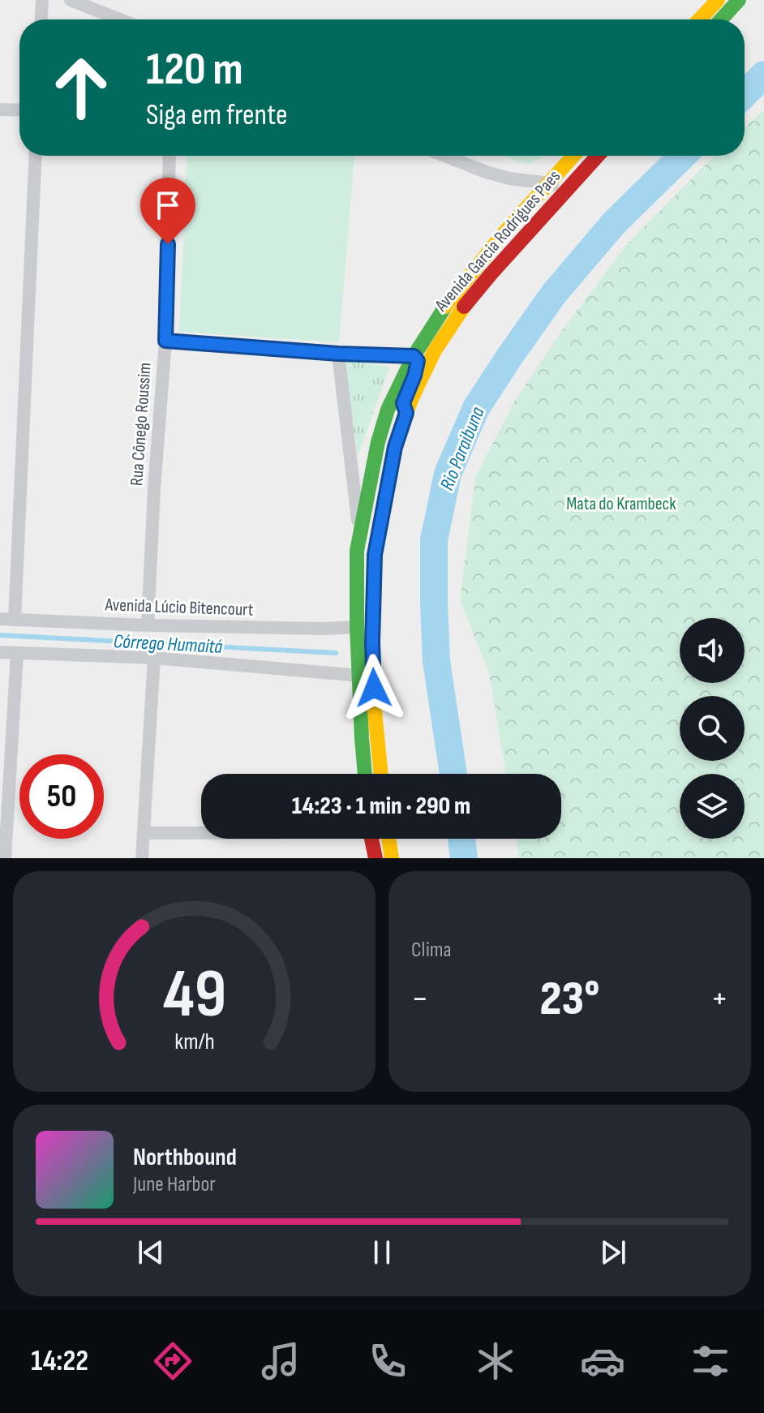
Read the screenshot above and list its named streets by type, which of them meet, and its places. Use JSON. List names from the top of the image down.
{
  "streets": {
    "main road": ["Avenida Garcia Rodrigues Paes"],
    "street": ["Rua Cônego Roussim", "Avenida Lúcio Bitencourt"]
  },
  "crossings": [
    ["Avenida Garcia Rodrigues Paes", "Avenida Lúcio Bitencourt"],
    ["Rua Cônego Roussim", "Avenida Lúcio Bitencourt"]
  ],
  "water": ["Rio Paraibuna", "Córrego Humaitá"],
  "parks": ["Mata do Krambeck"],
  "page": {
    "turn": ["120 m", "Siga em frente"],
    "limit": "50",
    "trip": "14:23 · 1 min · 290 m",
    "tile": "Clima",
    "heat": ["−", "23°", "+"],
    "song": ["Northbound", "June Harbor"],
    "tabs": "14:22",
    "gauge": ["49", "km/h"]
  }
}
